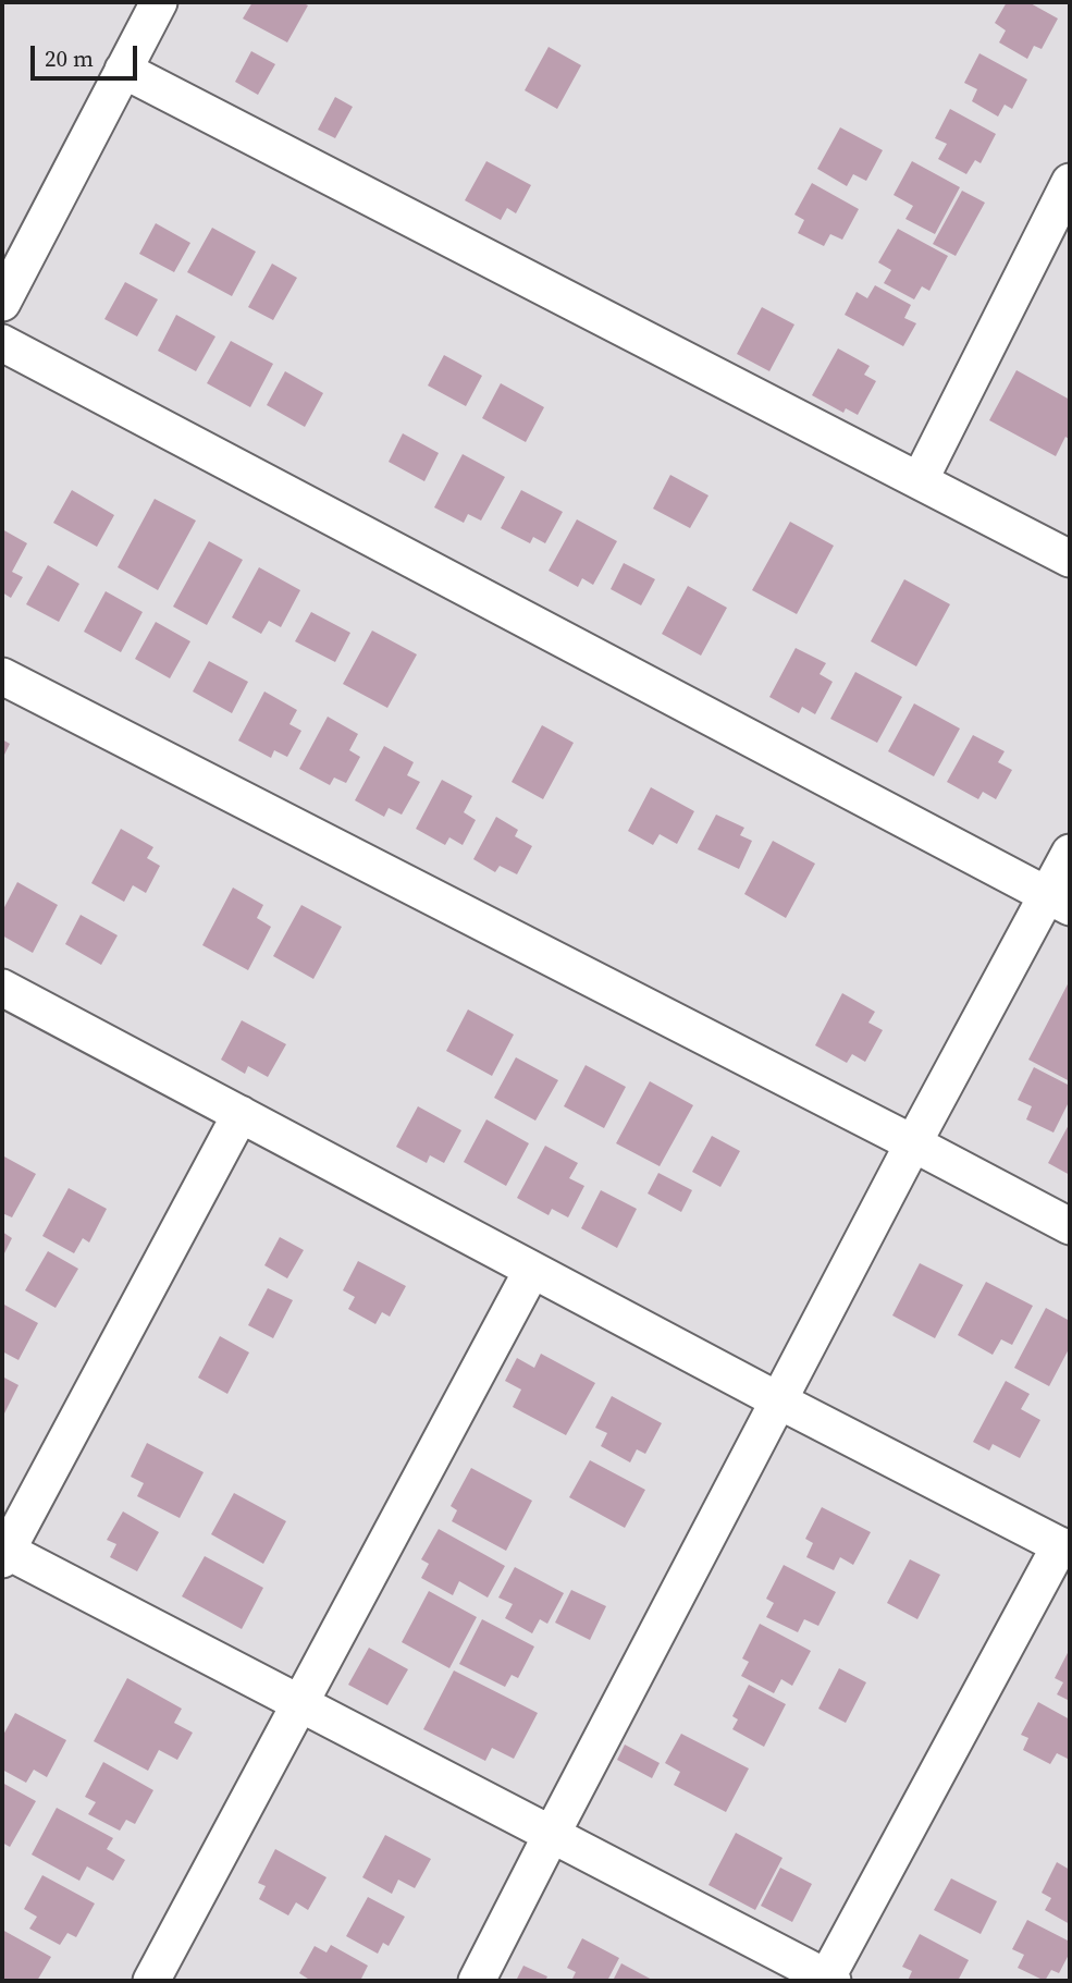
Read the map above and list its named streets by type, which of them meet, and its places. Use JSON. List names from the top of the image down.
{
  "scale_bar": "20 m"
}
